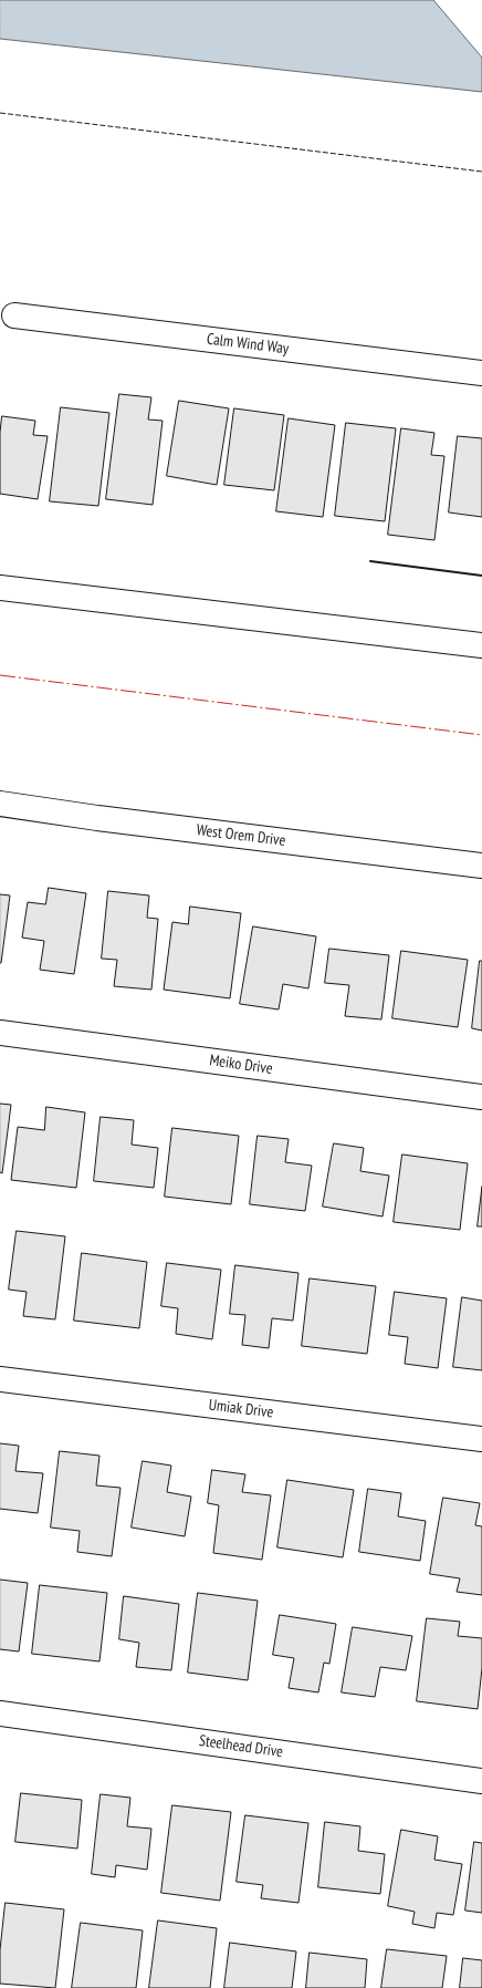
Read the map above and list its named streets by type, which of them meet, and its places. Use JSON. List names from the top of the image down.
{
  "streets": {
    "street": [
      "Calm Wind Way",
      "West Orem Drive",
      "Meiko Drive",
      "Umiak Drive",
      "Steelhead Drive"
    ]
  }
}
